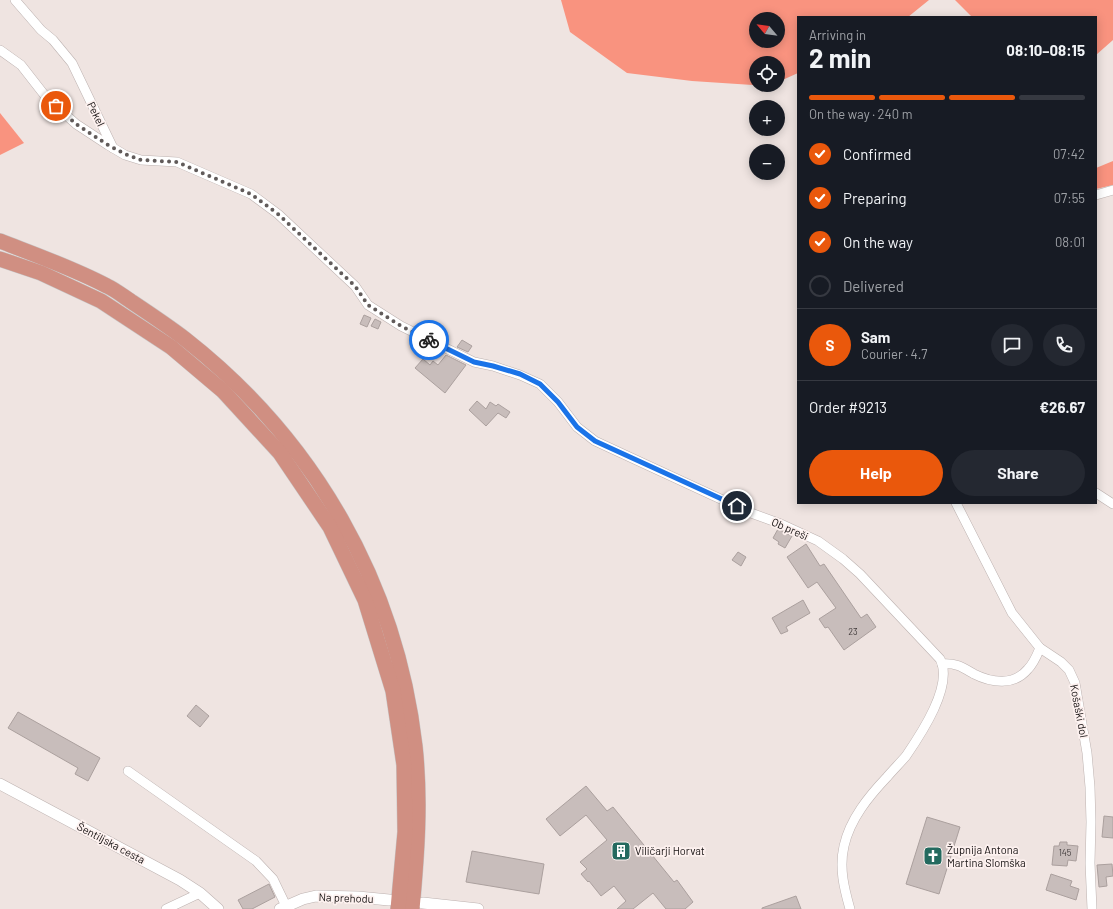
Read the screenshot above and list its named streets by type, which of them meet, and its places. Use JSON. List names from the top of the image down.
{
  "streets": {
    "street": [
      "Pekel",
      "Ob preši",
      "Košaški dol",
      "Šentiljska cesta",
      "Na prehodu"
    ]
  },
  "crossings": [
    ["Pekel", "Ob preši"]
  ],
  "places": {
    "building": ["Viličarji Horvat"],
    "church": ["Župnija Antona Martina Slomška"]
  },
  "house_numbers": ["23", "145"],
  "north": "top left",
  "page": {
    "map_buttons": ["+", "−"],
    "heading": ["2 min", "Arriving in", "08:10–08:15"],
    "panel": [
      "Sam",
      "Courier · 4.7",
      "Order #9213",
      "€26.67"
    ],
    "bar": "On the way · 240 m",
    "list": [
      ["Confirmed", "07:42"],
      ["Preparing", "07:55"],
      ["On the way", "08:01"],
      "Delivered"
    ],
    "round": "S",
    "buttons": ["Help", "Share"]
  }
}
